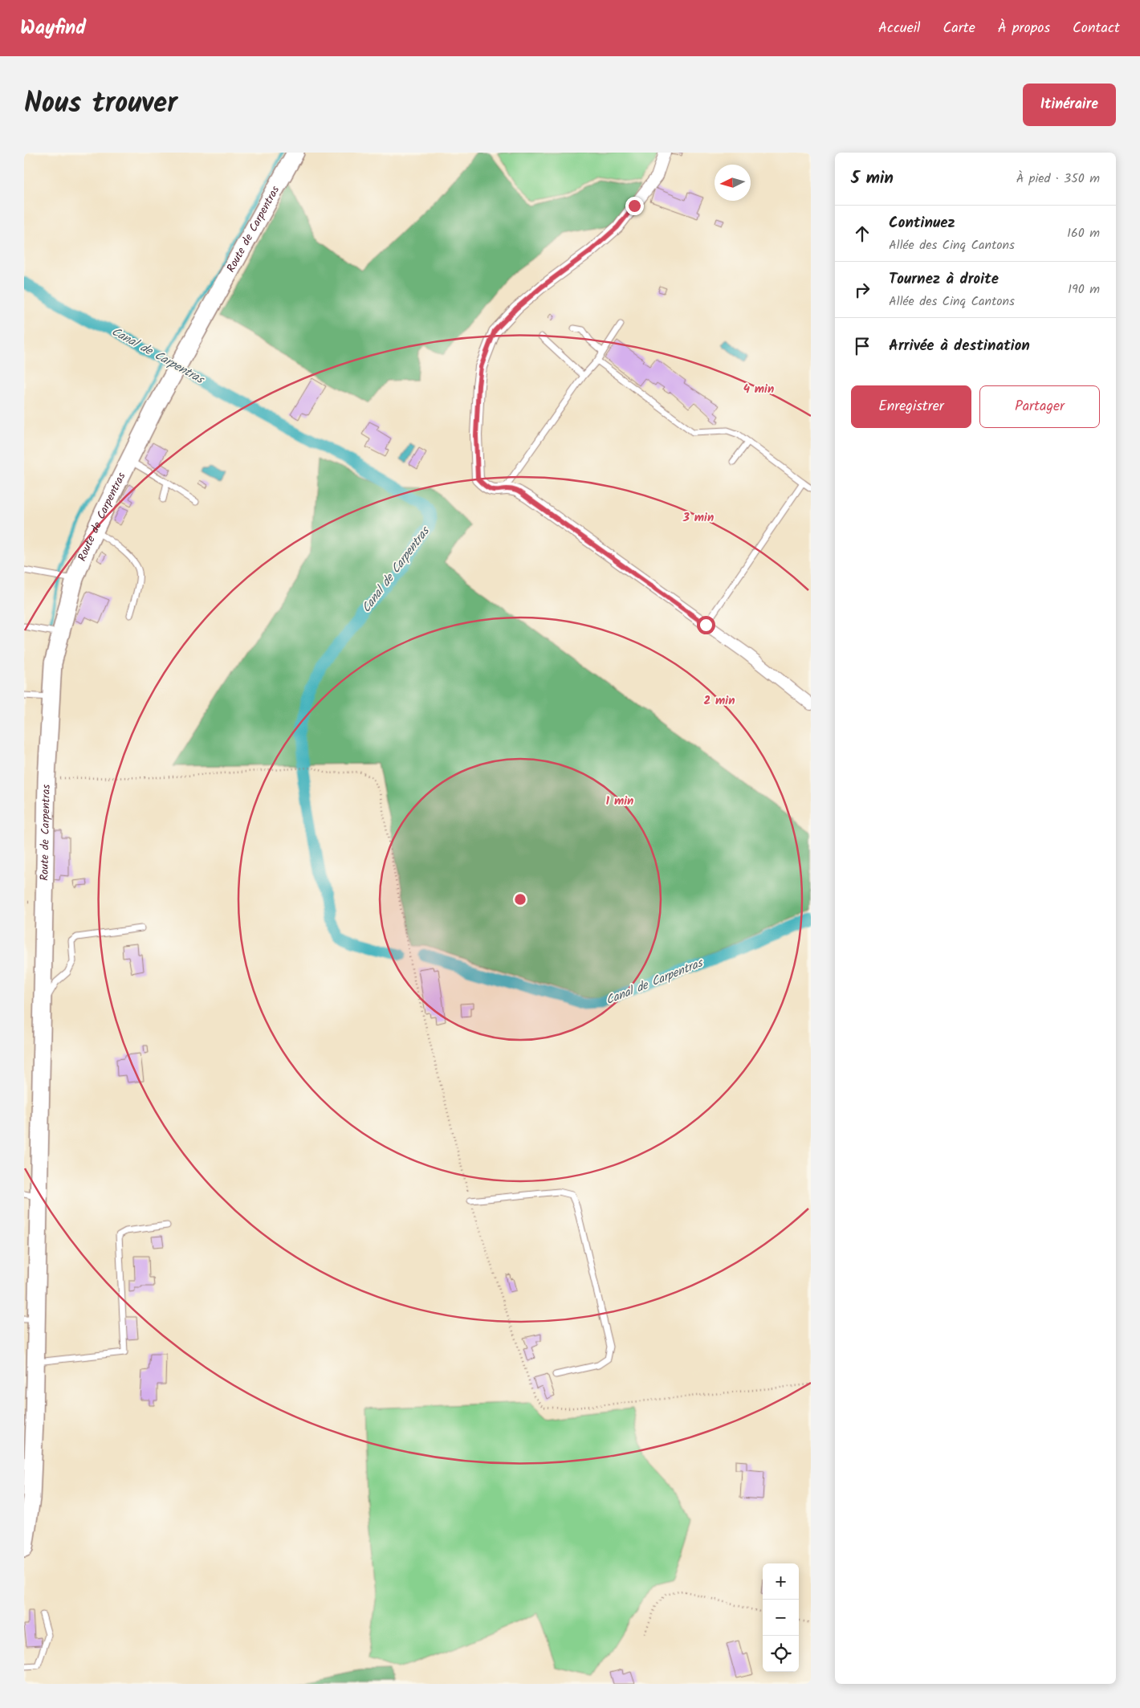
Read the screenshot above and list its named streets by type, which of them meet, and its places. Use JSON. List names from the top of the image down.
{
  "streets": {
    "main road": ["Route de Carpentras"]
  },
  "water": ["Canal de Carpentras"],
  "north": "left",
  "page": {
    "header": "Wayfind",
    "nav": [
      "Accueil",
      "Carte",
      "À propos",
      "Contact"
    ],
    "title": "Nous trouver",
    "buttons": [
      "Itinéraire",
      ["Enregistrer", "Partager"]
    ],
    "heading": ["5 min", "À pied · 350 m"],
    "list": [
      ["Continuez", "Allée des Cinq Cantons", "160 m"],
      ["Tournez à droite", "Allée des Cinq Cantons", "190 m"],
      "Arrivée à destination"
    ],
    "map_buttons": ["+", "−"]
  },
  "rings": [
    "4 min",
    "3 min",
    "2 min",
    "1 min"
  ]
}
